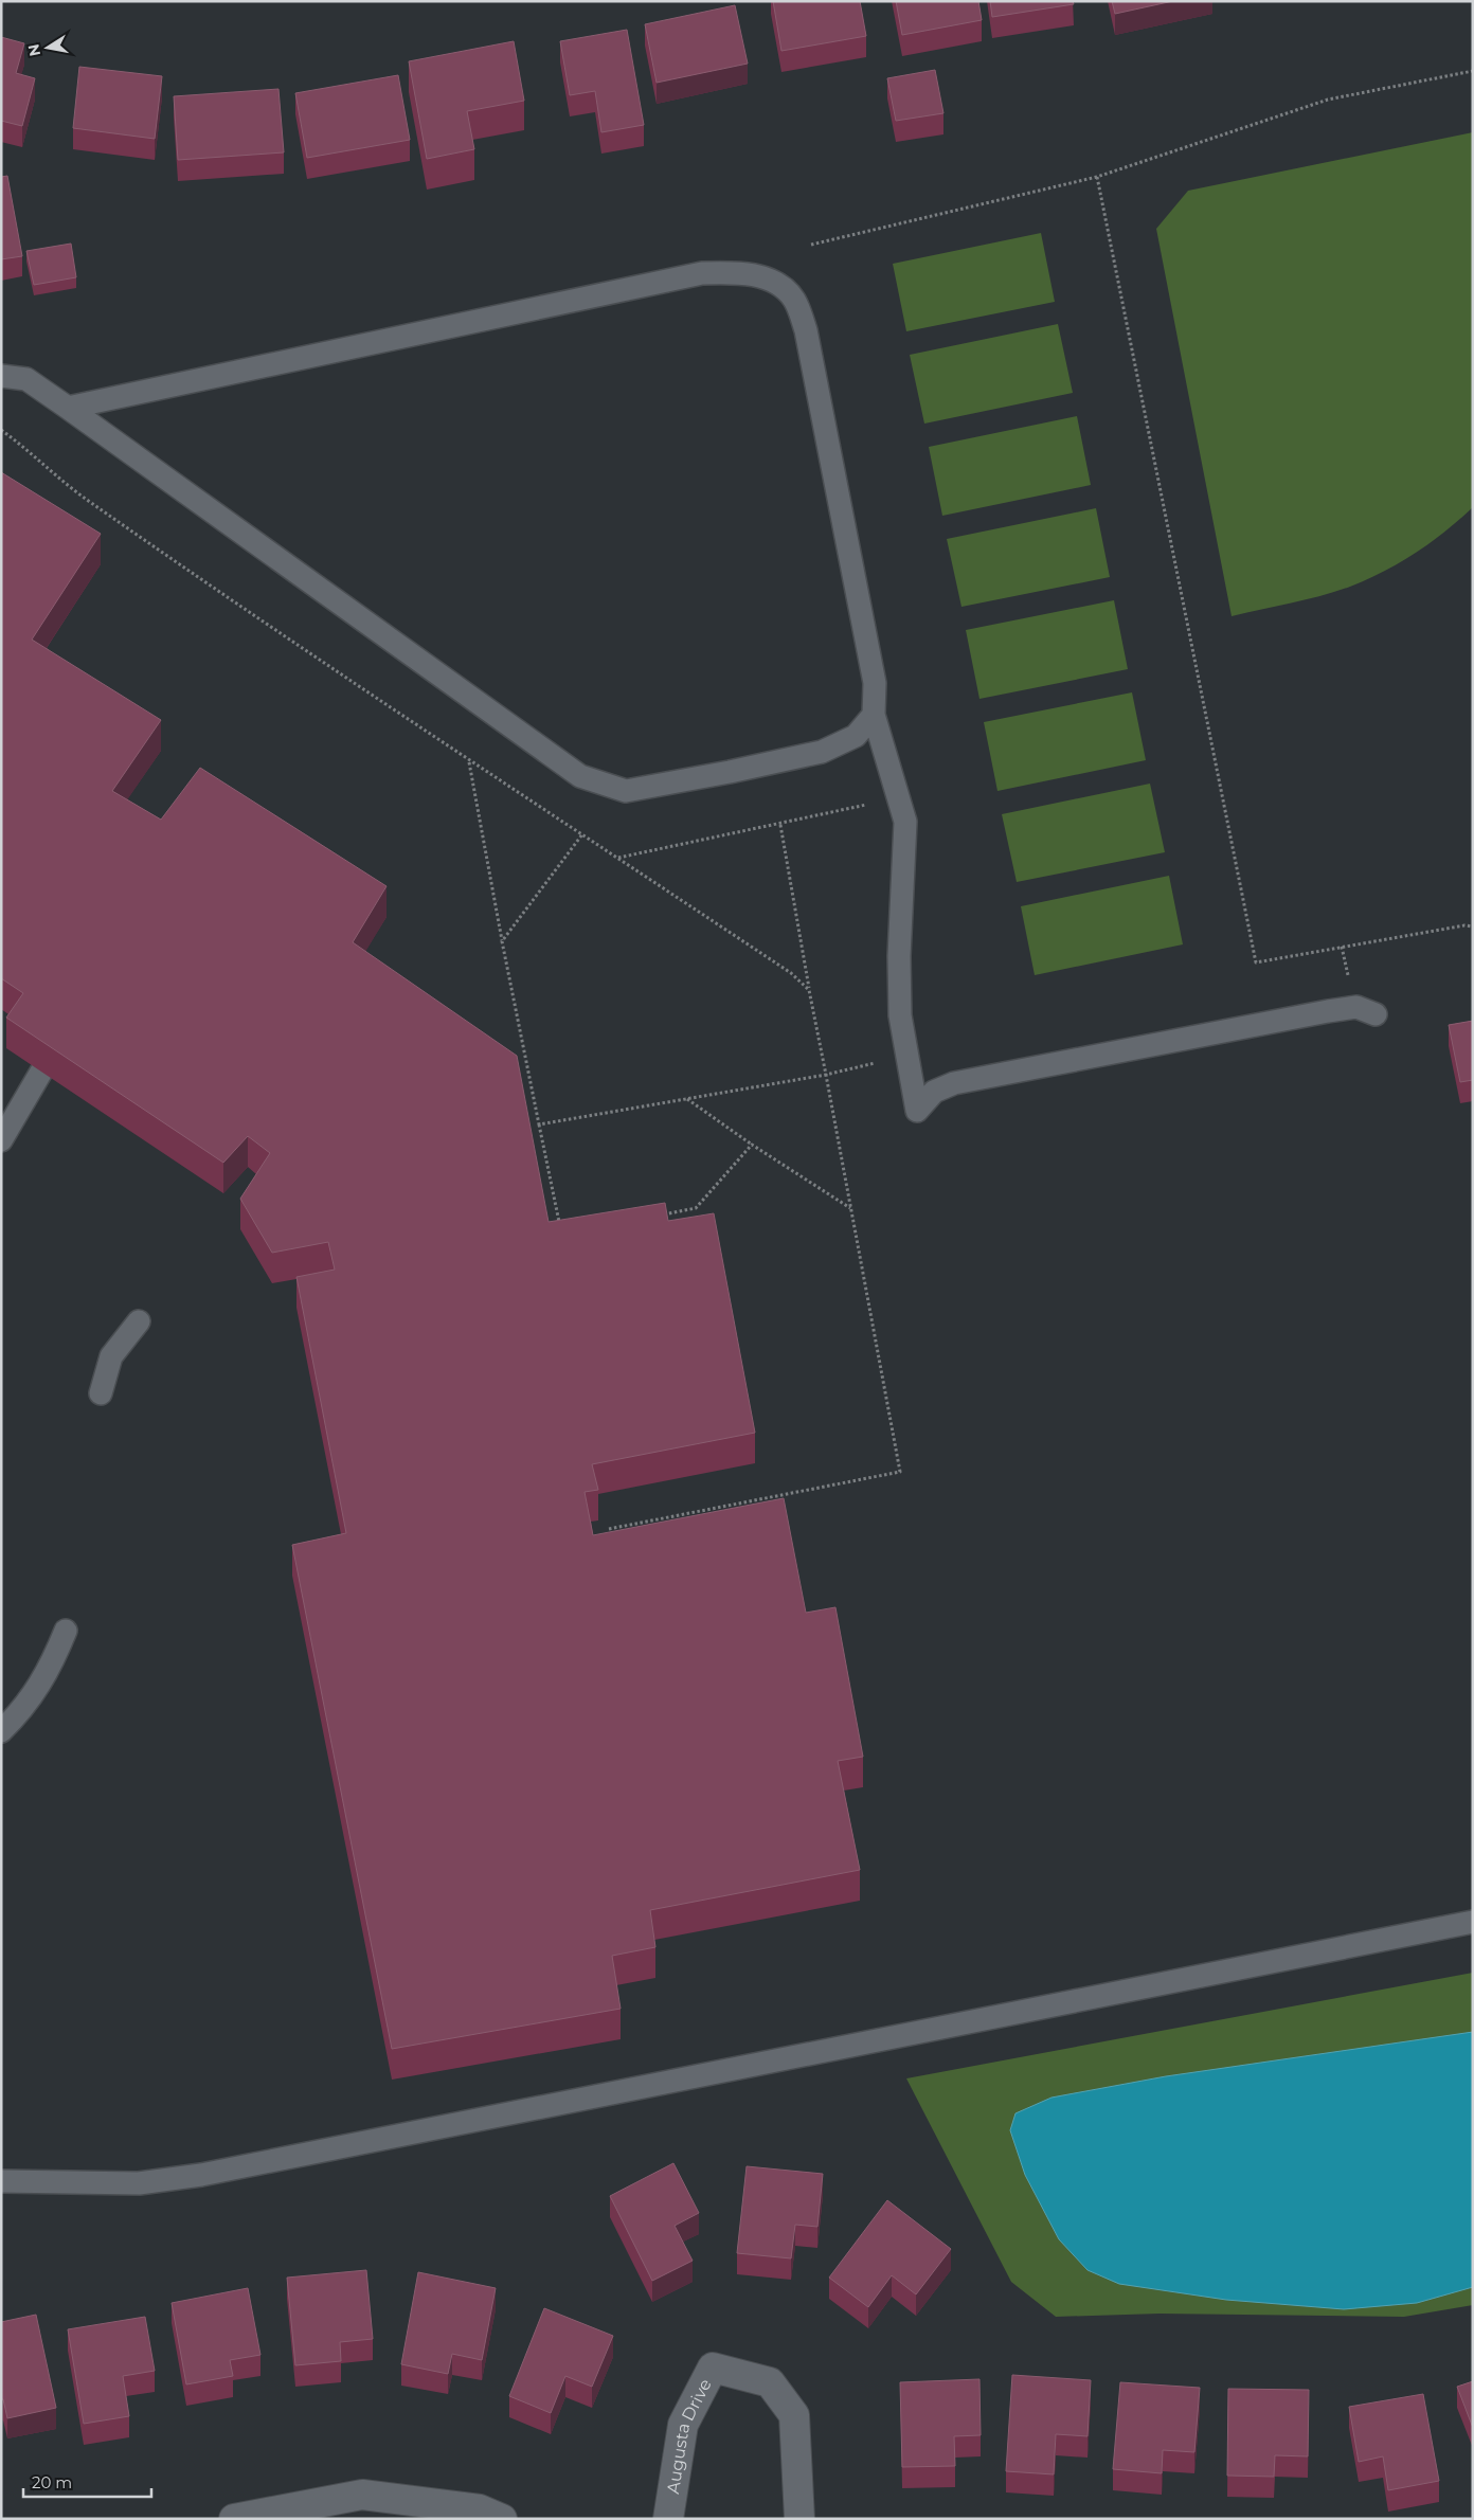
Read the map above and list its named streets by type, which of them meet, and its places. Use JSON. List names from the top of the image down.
{
  "streets": {
    "street": ["Augusta Drive"]
  },
  "scale_bar": "20 m",
  "north": "left"
}
